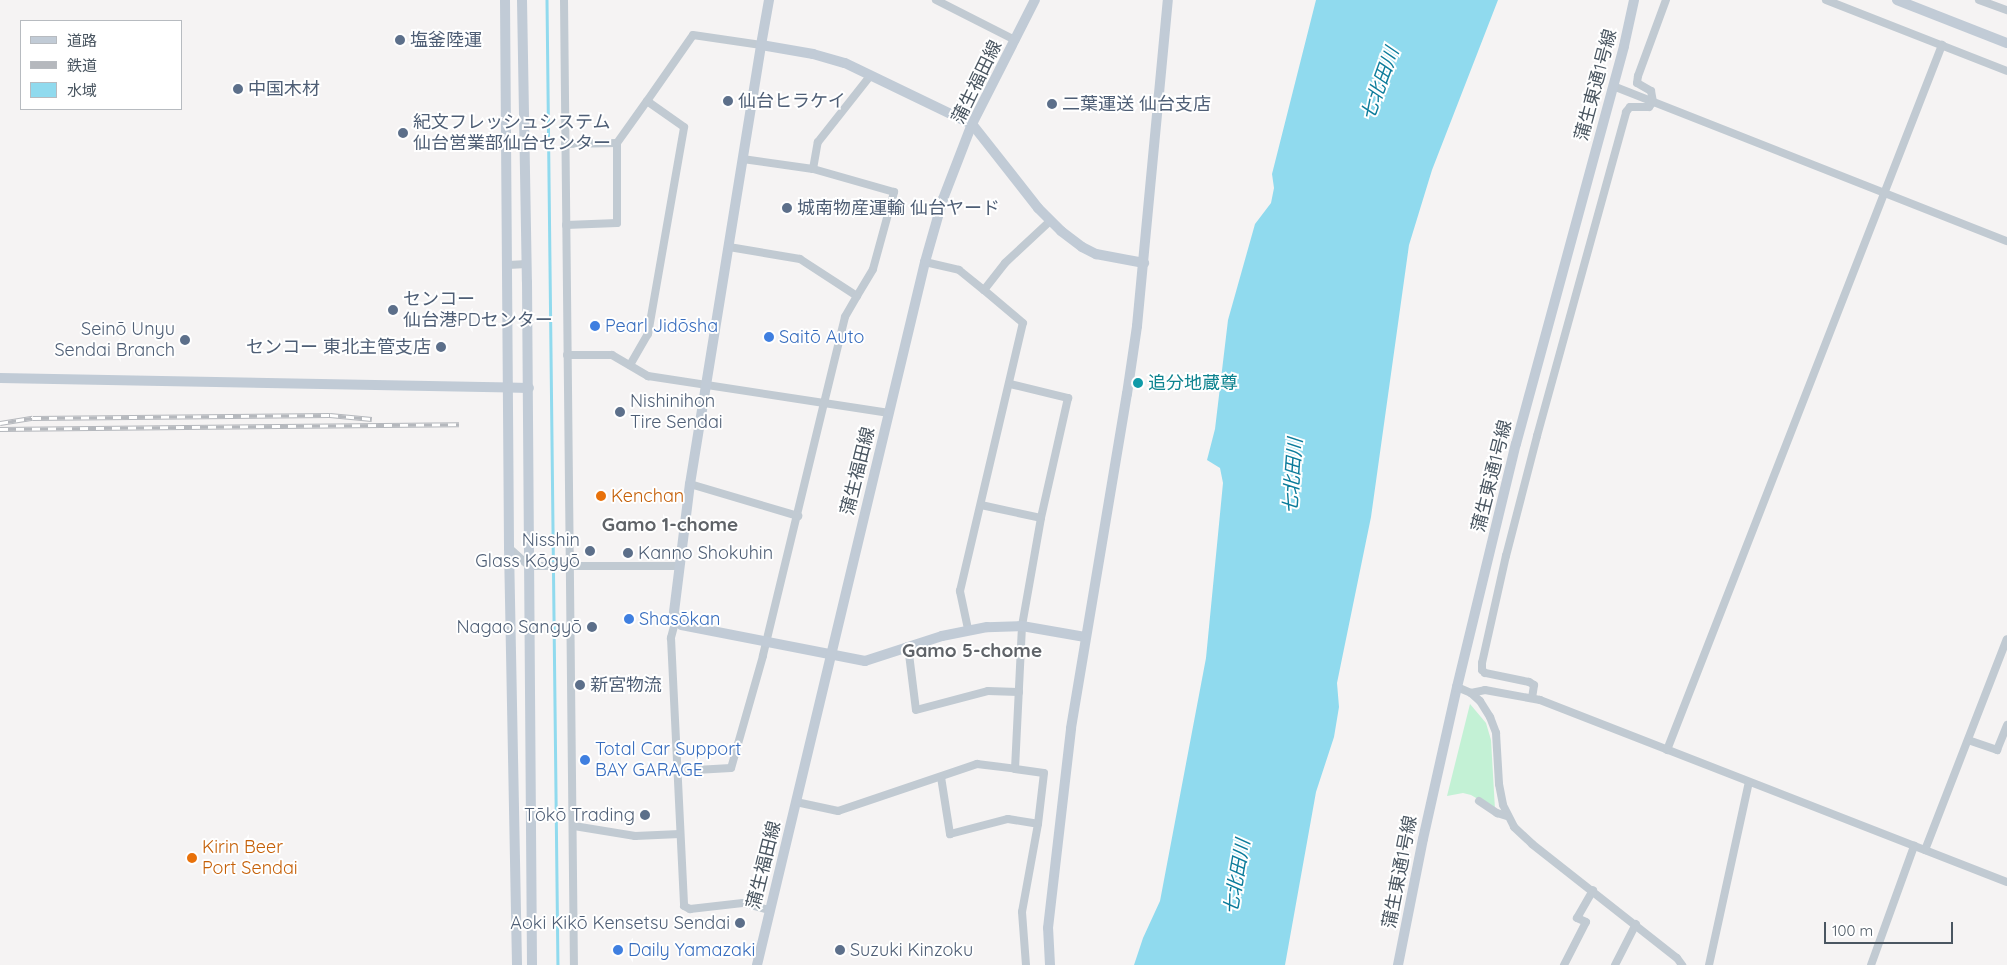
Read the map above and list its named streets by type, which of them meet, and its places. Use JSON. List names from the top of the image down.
{
  "streets": {
    "street": ["蒲生福田線", "蒲生東通1号線"]
  },
  "districts": ["Gamo 1-chome", "Gamo 5-chome"],
  "water": ["七北田川"],
  "places": [
    "塩釜陸運",
    "中国木材",
    "仙台ヒラケイ",
    "二葉運送 仙台支店",
    "紀文フレッシュシステム 仙台営業部仙台センター",
    "城南物産運輸 仙台ヤード",
    "センコー 仙台港PDセンター",
    "Pearl Jidōsha",
    "Saitō Auto",
    "Seinō Unyu Sendai Branch",
    "センコー 東北主管支店",
    "追分地蔵尊",
    "Nishinihon Tire Sendai",
    "Kenchan",
    "Nisshin Glass Kōgyō",
    "Kanno Shokuhin",
    "Shasōkan",
    "Nagao Sangyō",
    "新宮物流",
    "Total Car Support BAY GARAGE",
    "Tōkō Trading",
    "Kirin Beer Port Sendai",
    "Aoki Kikō Kensetsu Sendai",
    "Daily Yamazaki",
    "Suzuki Kinzoku"
  ],
  "legend": ["道路", "鉄道", "水域"],
  "scale_bar": "100 m"
}
